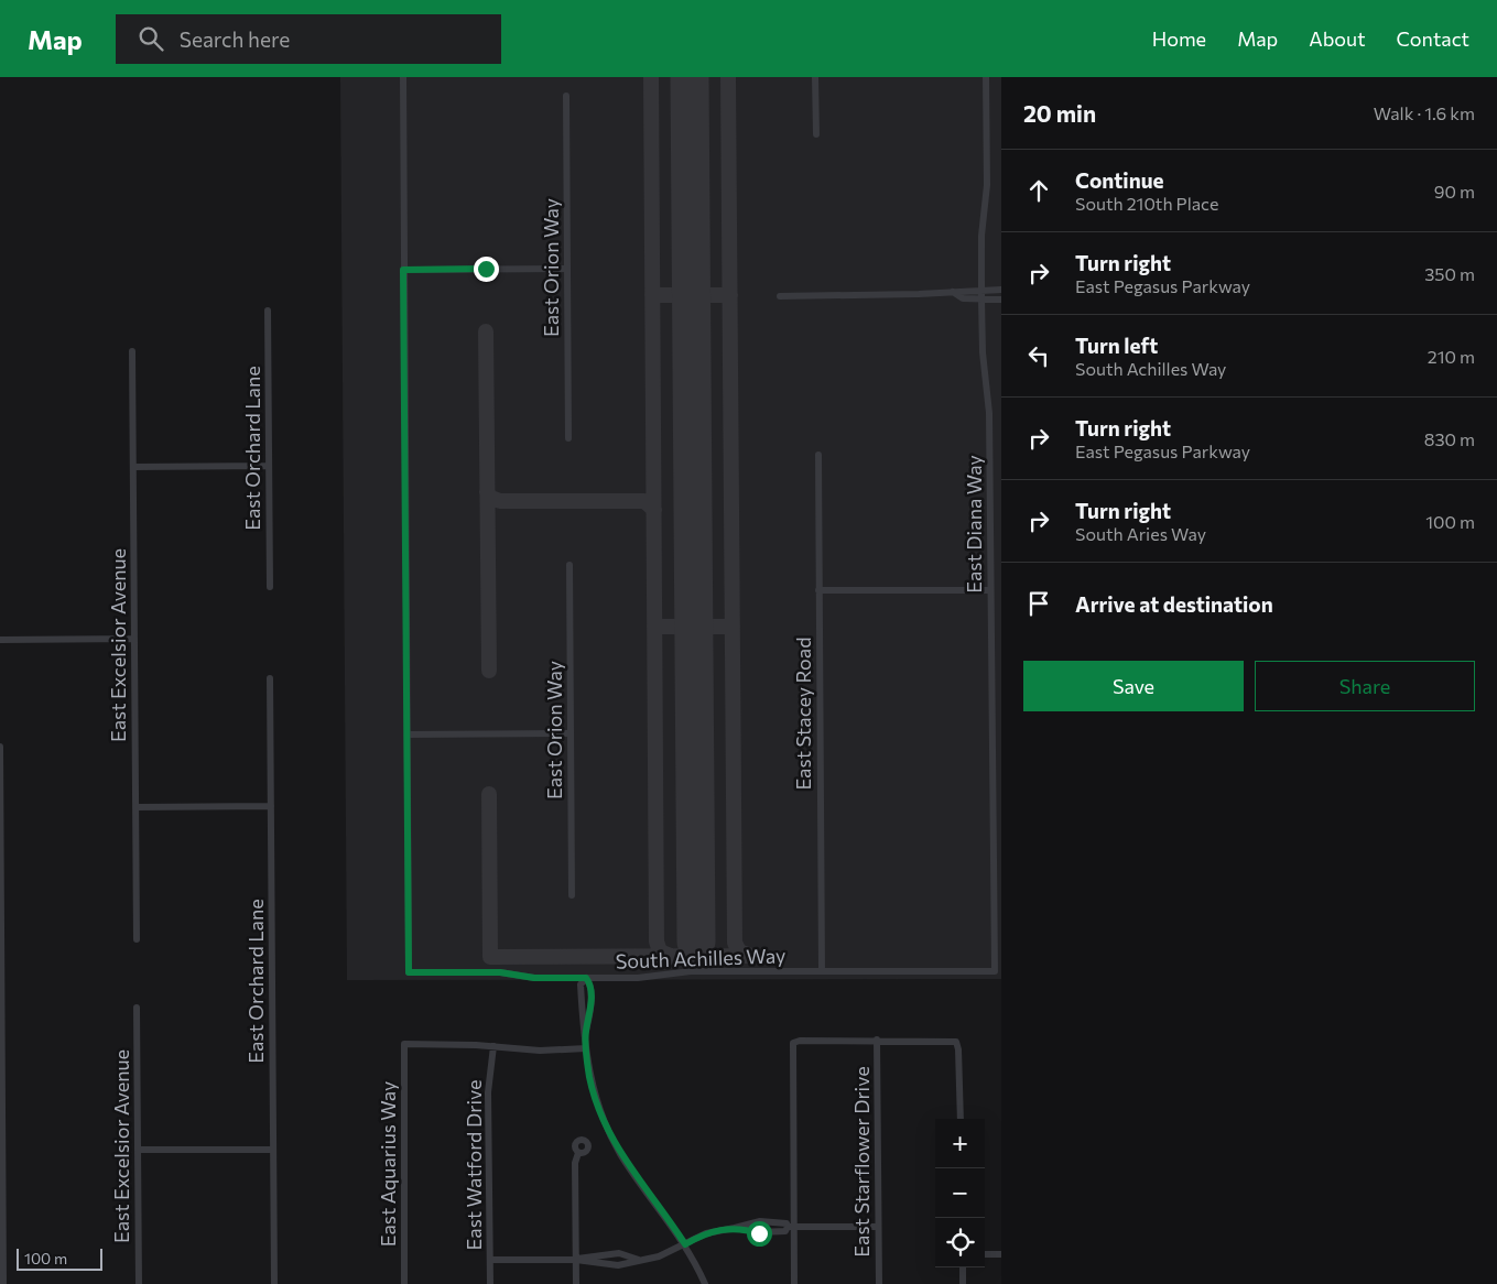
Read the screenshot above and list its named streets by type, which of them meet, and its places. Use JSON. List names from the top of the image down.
{
  "streets": {
    "street": [
      "East Orion Way",
      "East Orchard Lane",
      "East Diana Way",
      "East Excelsior Avenue",
      "East Stacey Road",
      "South Achilles Way",
      "East Starflower Drive",
      "East Aquarius Way",
      "East Watford Drive"
    ]
  },
  "crossings": [
    ["East Diana Way", "South Achilles Way"],
    ["East Stacey Road", "South Achilles Way"],
    ["East Aquarius Way", "East Watford Drive"]
  ],
  "scale_bar": "100 m",
  "page": {
    "header": "Map",
    "search": "Search here",
    "nav": [
      "Home",
      "Map",
      "About",
      "Contact"
    ],
    "heading": ["20 min", "Walk · 1.6 km"],
    "list": [
      ["Continue", "South 210th Place", "90 m"],
      ["Turn right", "East Pegasus Parkway", "350 m"],
      ["Turn left", "South Achilles Way", "210 m"],
      ["Turn right", "East Pegasus Parkway", "830 m"],
      ["Turn right", "South Aries Way", "100 m"],
      "Arrive at destination"
    ],
    "buttons": ["Save", "Share"],
    "map_buttons": ["+", "−"],
    "scale": "100 m"
  }
}
